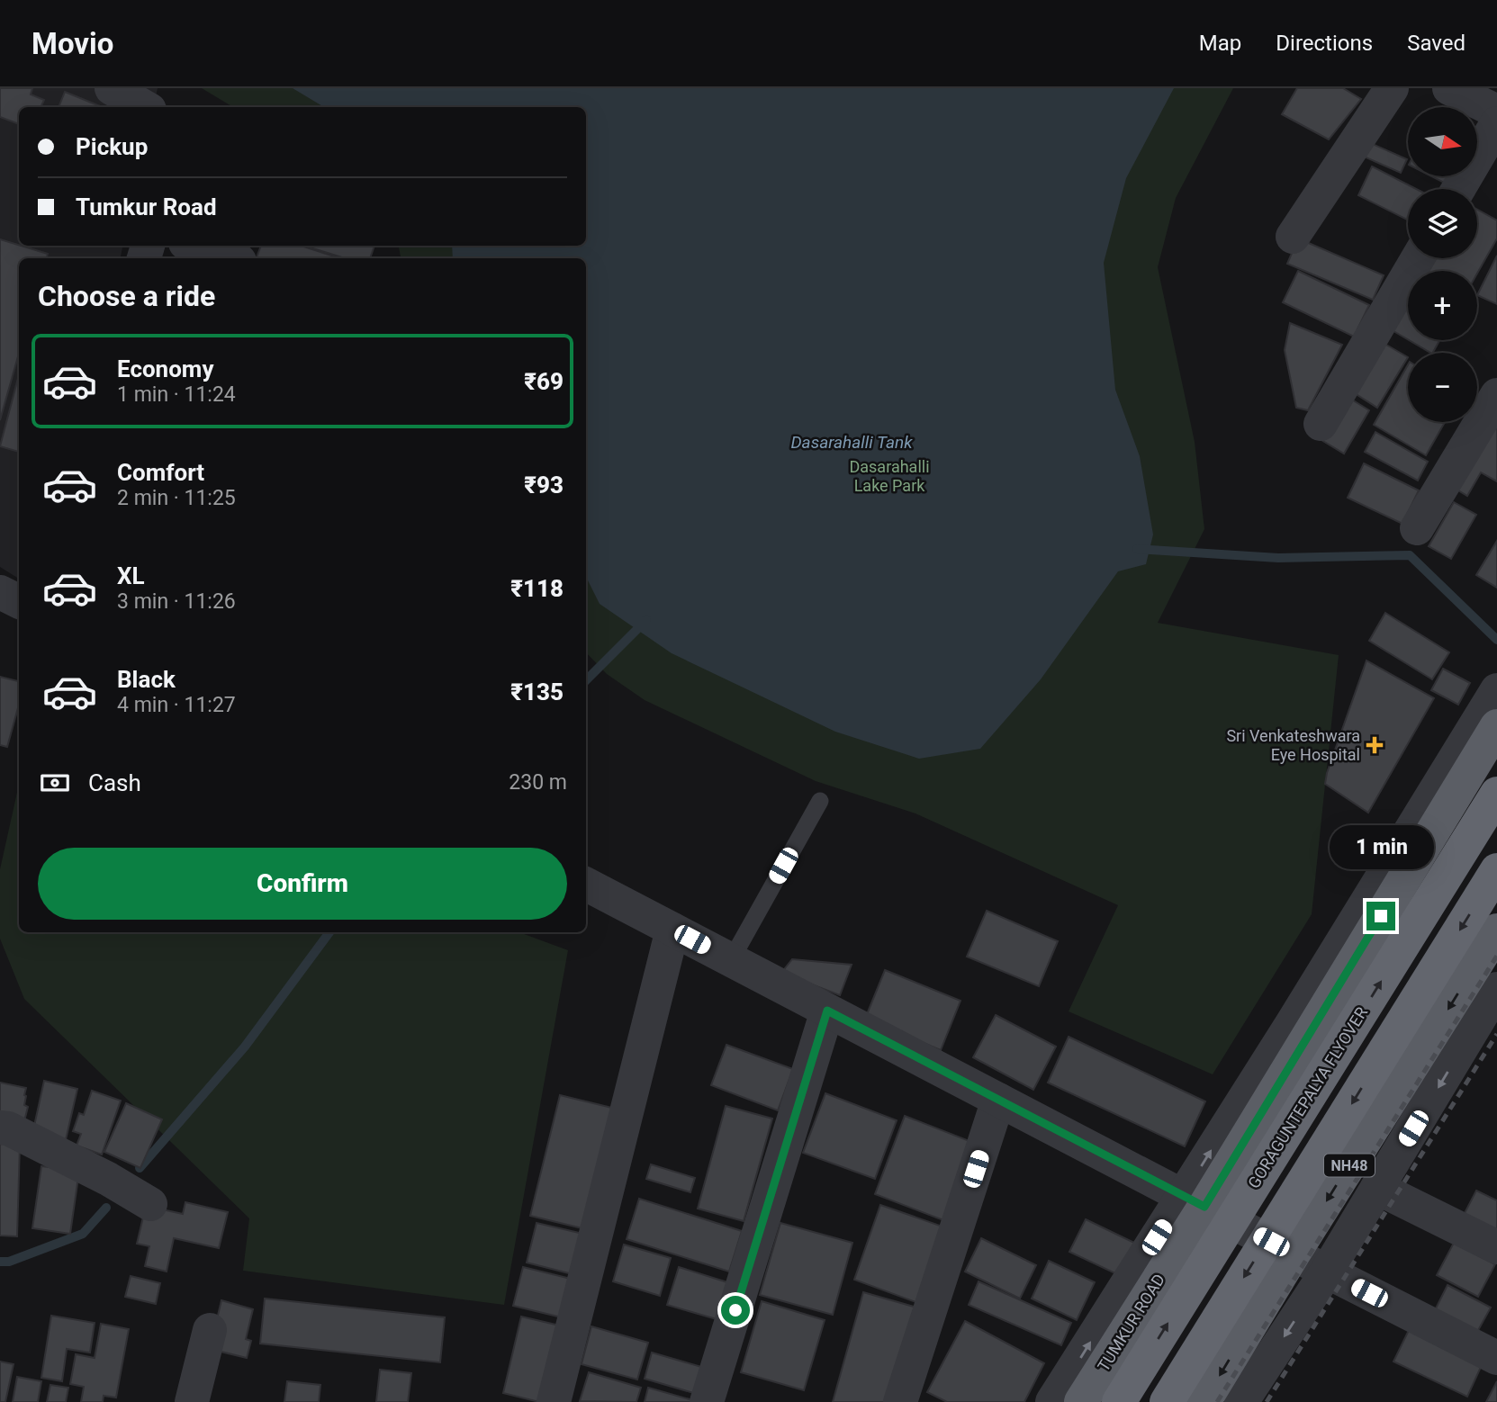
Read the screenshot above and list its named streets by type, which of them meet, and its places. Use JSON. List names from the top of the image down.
{
  "streets": {
    "highway": ["GORAGUNTEPALYA FLYOVER", "NH48", "TUMKUR ROAD"]
  },
  "water": ["Dasarahalli Tank"],
  "parks": ["Dasarahalli Lake Park"],
  "places": {
    "health": ["Sri Venkateshwara Eye Hospital"]
  },
  "north": "right",
  "page": {
    "header": "Movio",
    "nav": ["Map", "Directions", "Saved"],
    "map_buttons": ["+", "−"],
    "banner": ["Pickup", "Tumkur Road"],
    "heading": "Choose a ride",
    "list": [
      {
        "name": "Economy",
        "note": "1 min · 11:24",
        "value": "₹69"
      },
      {
        "name": "Comfort",
        "note": "2 min · 11:25",
        "value": "₹93"
      },
      {
        "name": "XL",
        "note": "3 min · 11:26",
        "value": "₹118"
      },
      {
        "name": "Black",
        "note": "4 min · 11:27",
        "value": "₹135"
      }
    ],
    "pay": ["Cash", "230 m"],
    "bubble": "1 min",
    "buttons": "Confirm"
  }
}
